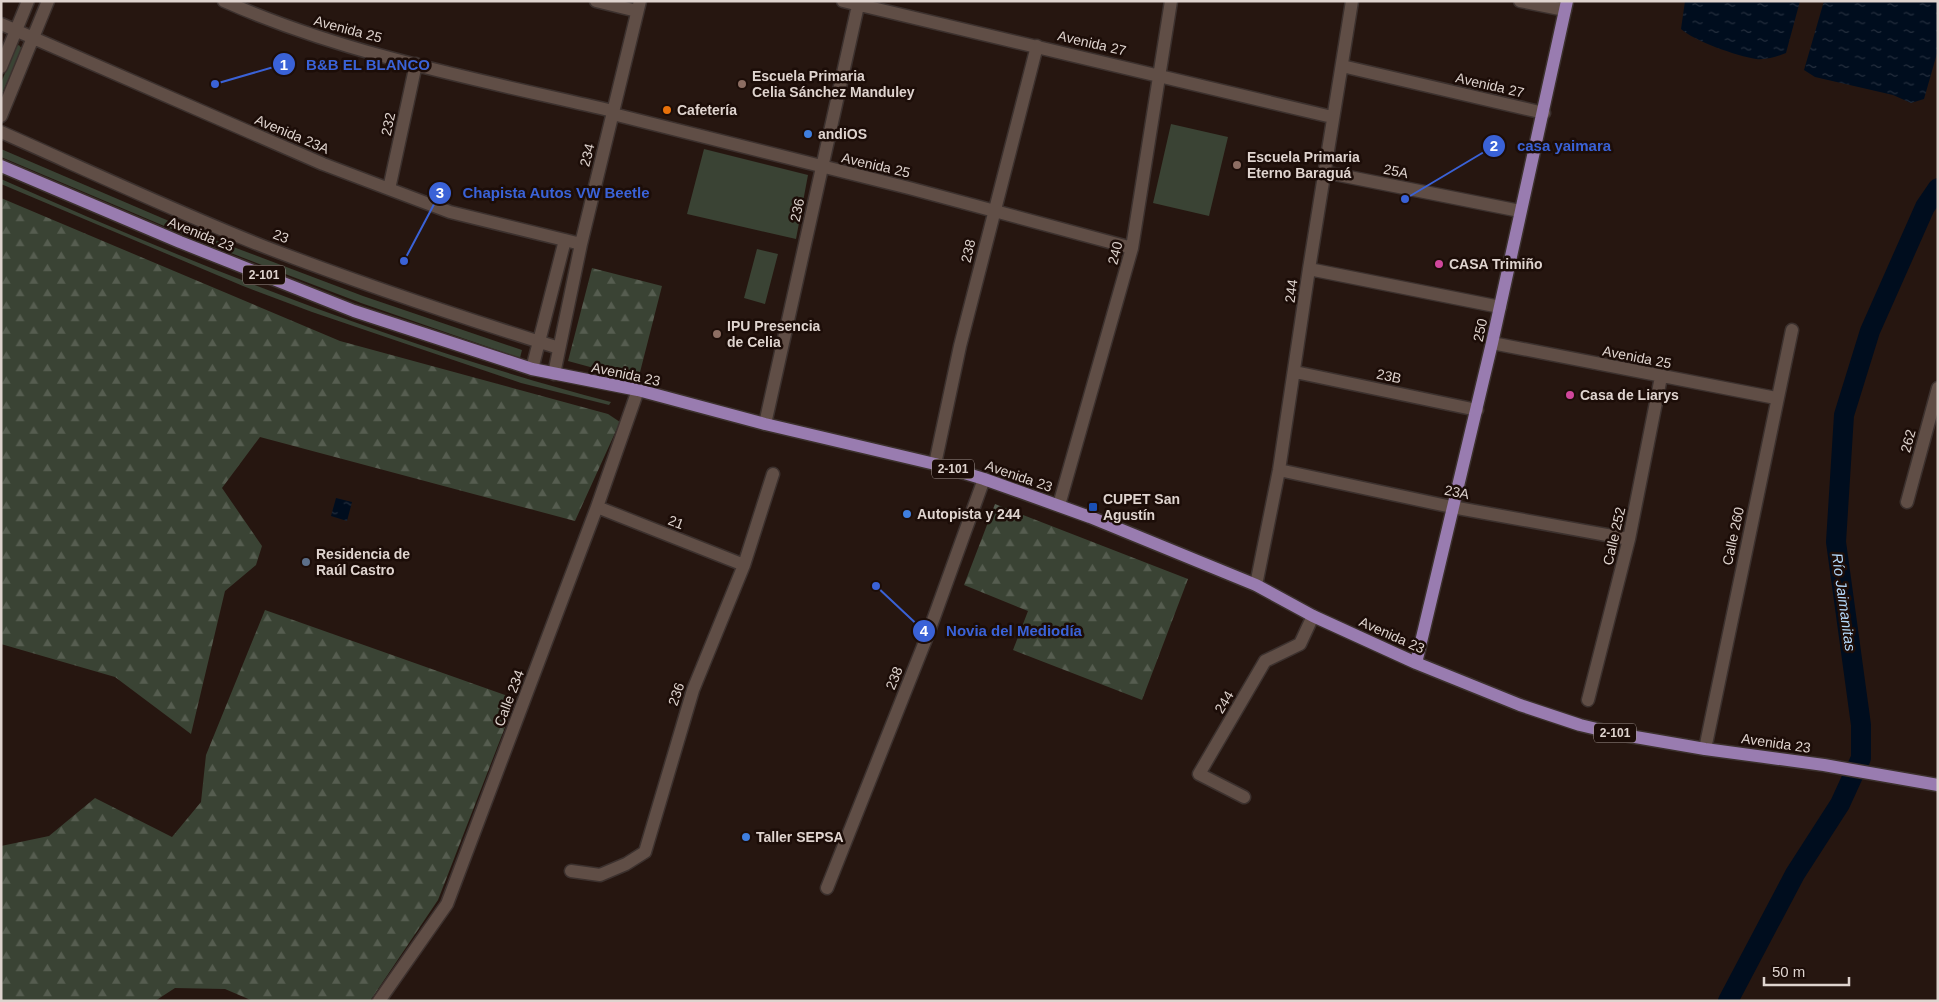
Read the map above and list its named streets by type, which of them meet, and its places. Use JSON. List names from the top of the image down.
{
  "streets": {
    "main road": ["Avenida 23", "2-101", "250"],
    "street": [
      "Avenida 25",
      "Avenida 27",
      "232",
      "Avenida 23A",
      "234",
      "25A",
      "236",
      "23",
      "238",
      "240",
      "244",
      "23B",
      "262",
      "23A",
      "21",
      "Calle 252",
      "Calle 260",
      "Calle 234"
    ]
  },
  "crossings": [
    ["Avenida 25", "232"],
    ["Avenida 25", "234"],
    ["Avenida 25", "236"],
    ["Avenida 25", "238"],
    ["Avenida 25", "240"],
    ["Avenida 25", "250"],
    ["Avenida 25", "Calle 252"],
    ["Avenida 25", "Calle 260"],
    ["Avenida 27", "236"],
    ["Avenida 27", "238"],
    ["Avenida 27", "240"],
    ["Avenida 27", "244"],
    ["Avenida 27", "250"],
    ["232", "Avenida 23A"],
    ["Avenida 23A", "234"],
    ["234", "Avenida 23"],
    ["234", "23"],
    ["25A", "244"],
    ["25A", "250"],
    ["236", "Avenida 23"],
    ["236", "21"],
    ["Avenida 23", "238"],
    ["Avenida 23", "240"],
    ["Avenida 23", "244"],
    ["Avenida 23", "250"],
    ["Avenida 23", "Calle 260"],
    ["Avenida 23", "Calle 234"],
    ["244", "23B"],
    ["244", "23A"],
    ["250", "23B"],
    ["250", "23A"],
    ["23A", "Calle 252"],
    ["21", "Calle 234"]
  ],
  "water": ["Río Jaimanitas"],
  "places": {
    "other": [
      "B&B EL BLANCO",
      "Escuela Primaria Celia Sánchez Manduley",
      "Cafetería",
      "andiOS",
      "Escuela Primaria Eterno Baraguá",
      "casa yaimara",
      "Chapista Autos VW Beetle",
      "CASA Trimiño",
      "IPU Presencia de Celia",
      "Casa de Liarys",
      "Autopista y 244",
      "Residencia de Raúl Castro",
      "Novia del Mediodía",
      "Taller SEPSA"
    ],
    "transit": ["CUPET San Agustín"]
  },
  "scale_bar": "50 m"
}
